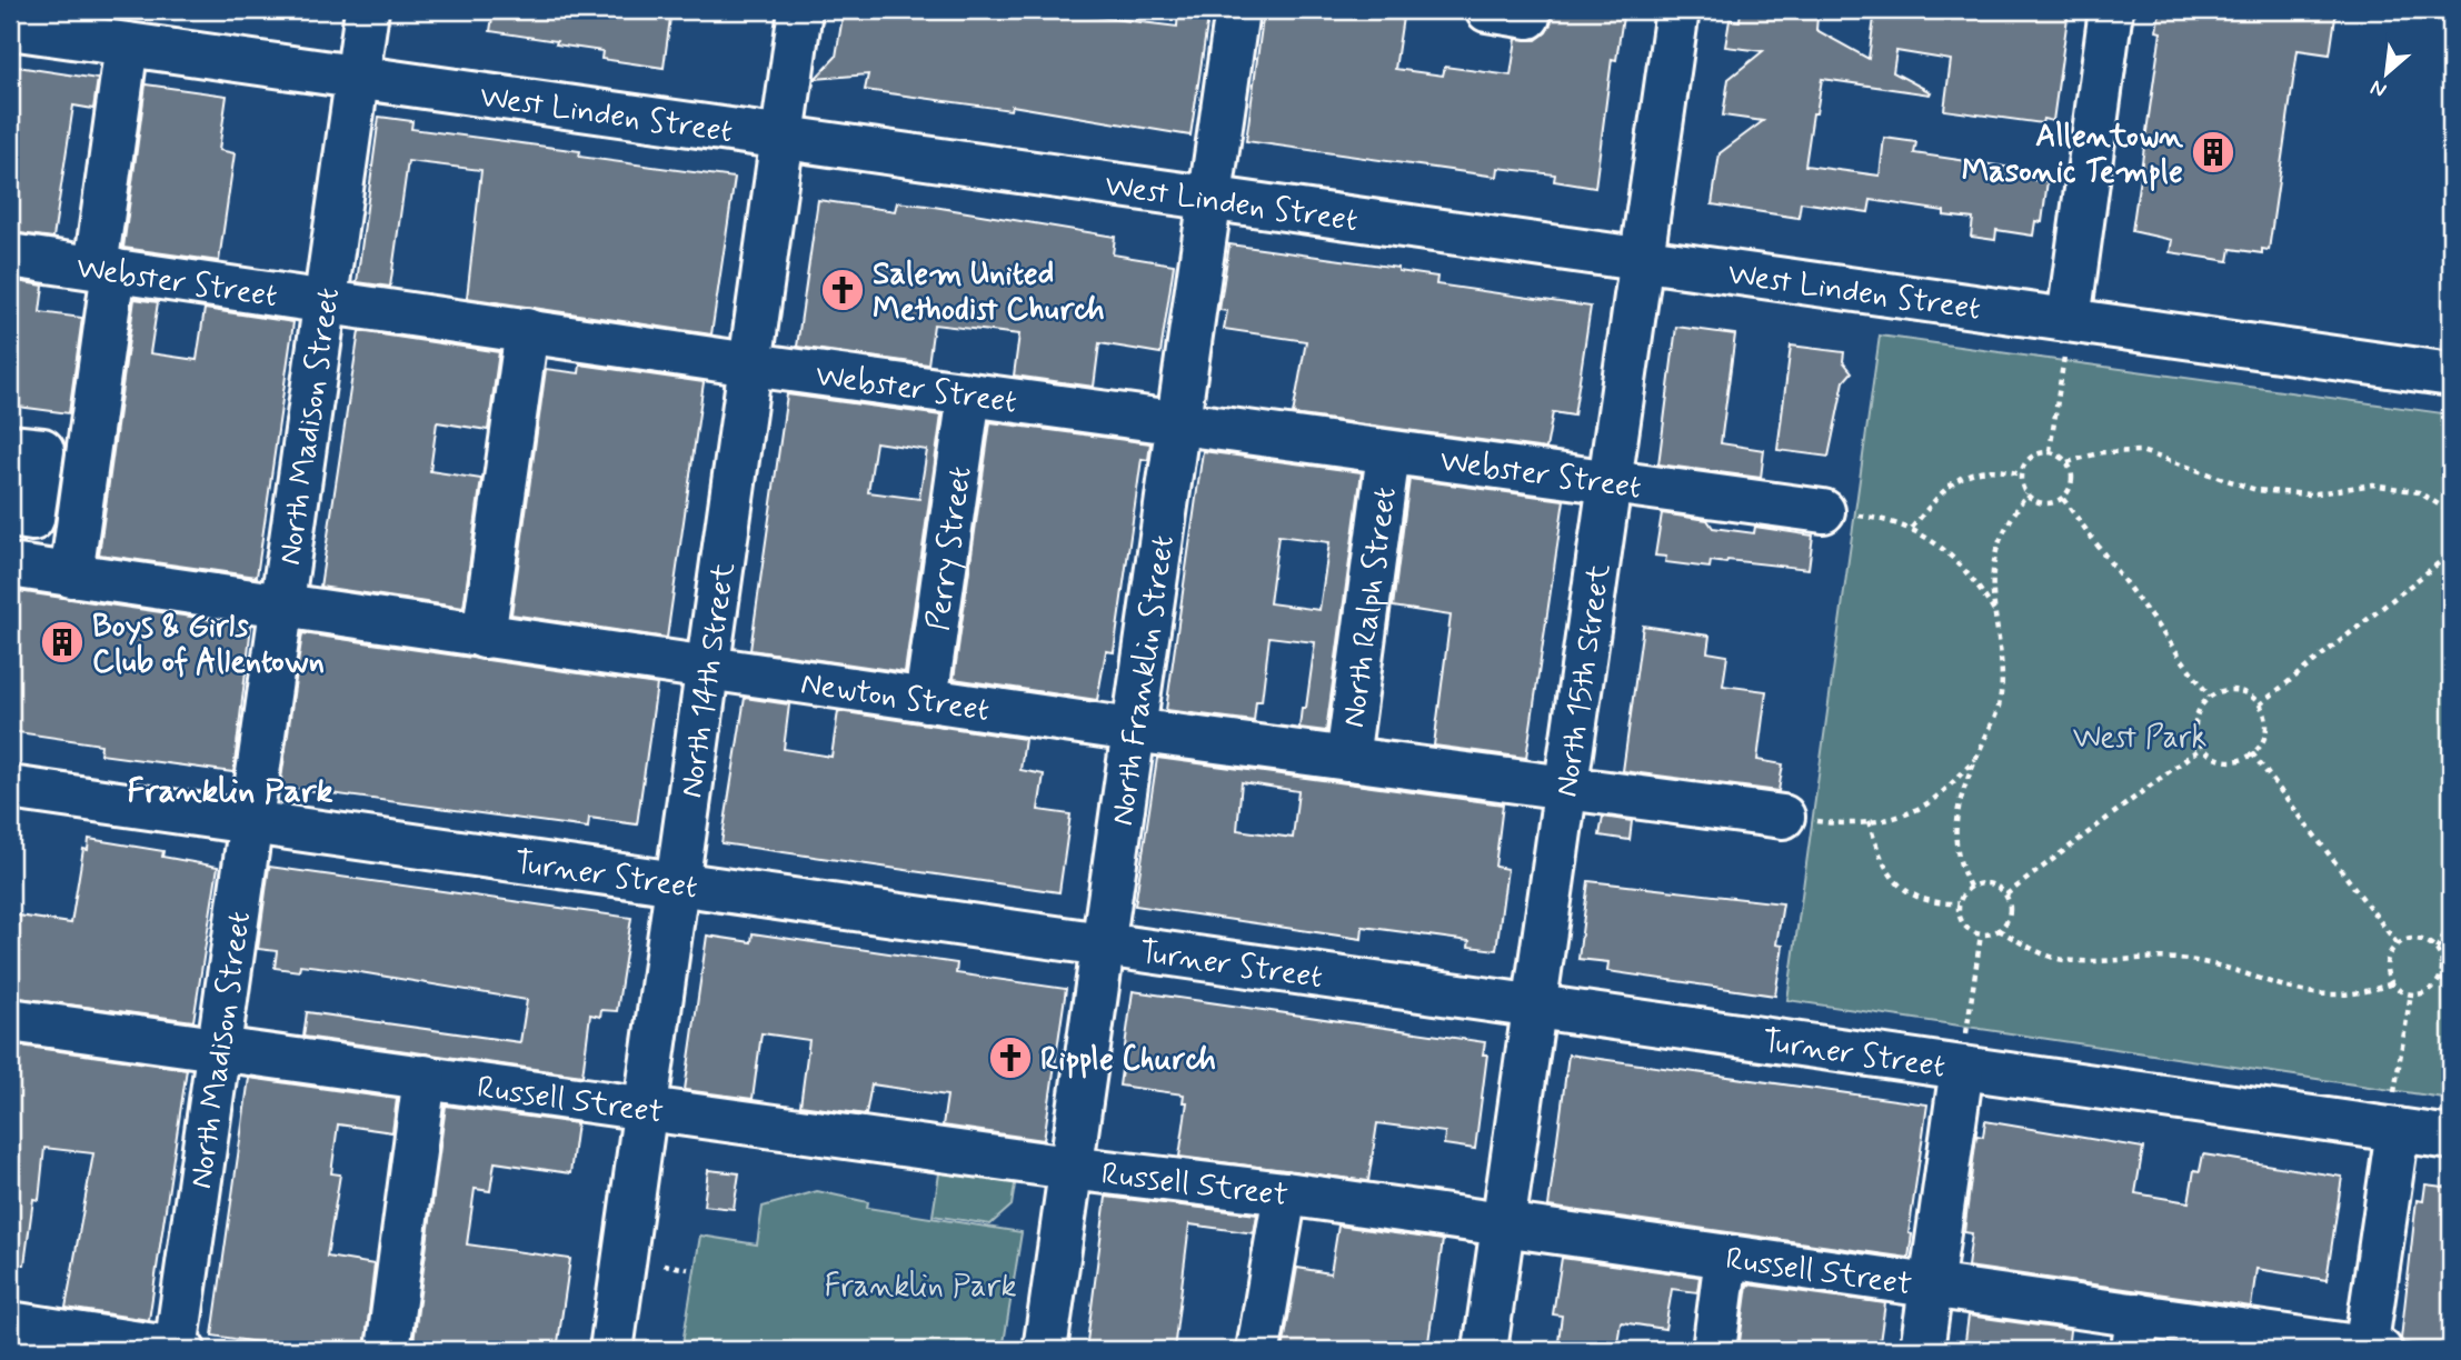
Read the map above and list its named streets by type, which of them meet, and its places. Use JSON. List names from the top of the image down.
{
  "streets": {
    "street": [
      "West Linden Street",
      "Webster Street",
      "North Madison Street",
      "Perry Street",
      "North Ralph Street",
      "North 14th Street",
      "North Franklin Street",
      "North 15th Street",
      "Newton Street",
      "Turner Street",
      "Russell Street"
    ]
  },
  "crossings": [
    ["West Linden Street", "North Madison Street"],
    ["West Linden Street", "North 14th Street"],
    ["West Linden Street", "North Franklin Street"],
    ["West Linden Street", "North 15th Street"],
    ["Webster Street", "North Madison Street"],
    ["Webster Street", "Perry Street"],
    ["Webster Street", "North Ralph Street"],
    ["Webster Street", "North 14th Street"],
    ["Webster Street", "North Franklin Street"],
    ["Webster Street", "North 15th Street"],
    ["North Madison Street", "Newton Street"],
    ["North Madison Street", "Turner Street"],
    ["North Madison Street", "Russell Street"],
    ["Perry Street", "Newton Street"],
    ["North Ralph Street", "Newton Street"],
    ["North 14th Street", "Newton Street"],
    ["North 14th Street", "Turner Street"],
    ["North 14th Street", "Russell Street"],
    ["North Franklin Street", "Newton Street"],
    ["North Franklin Street", "Turner Street"],
    ["North Franklin Street", "Russell Street"],
    ["North 15th Street", "Newton Street"],
    ["North 15th Street", "Turner Street"],
    ["North 15th Street", "Russell Street"]
  ],
  "districts": ["Franklin Park"],
  "parks": ["West Park", "Franklin Park"],
  "places": {
    "building": ["Allentown Masonic Temple", "Boys & Girls Club of Allentown"],
    "church": ["Salem United Methodist Church", "Ripple Church"]
  },
  "north": "bottom left"
}
